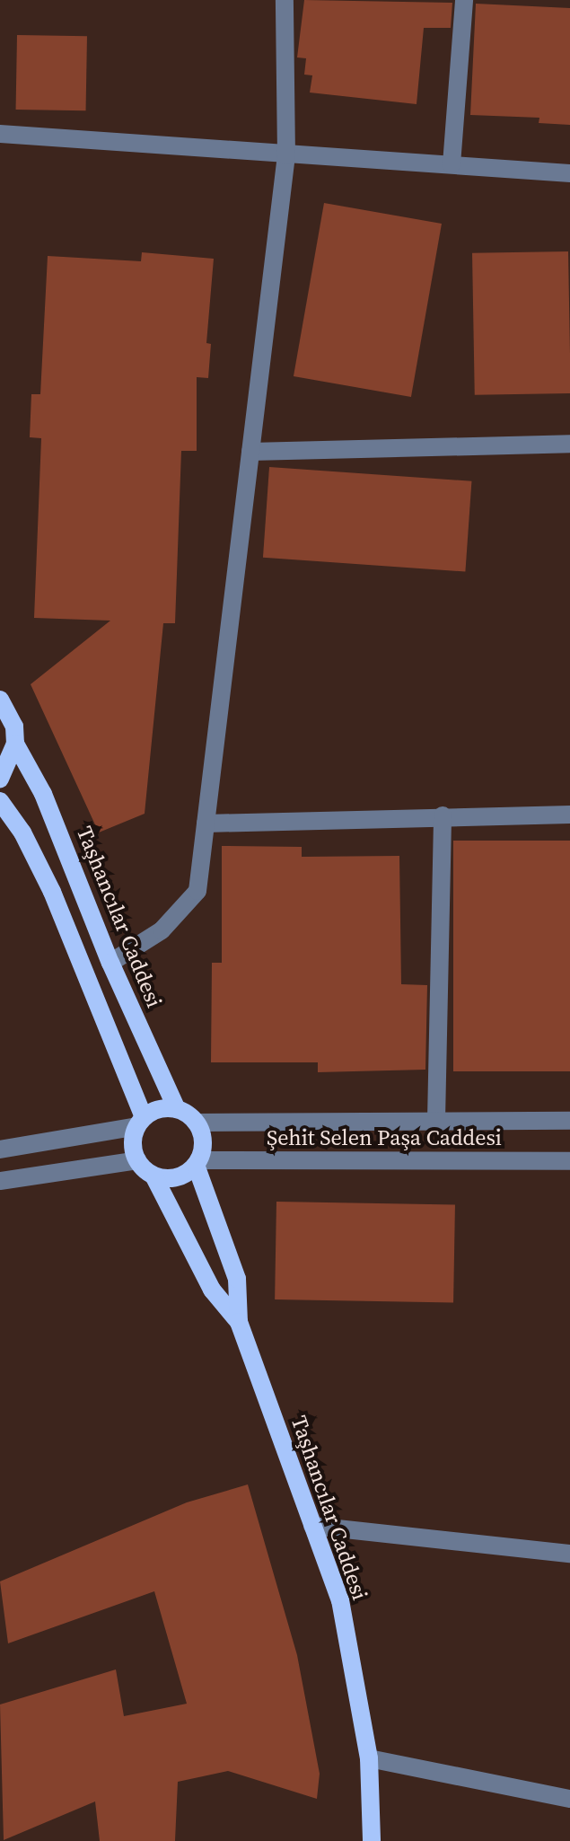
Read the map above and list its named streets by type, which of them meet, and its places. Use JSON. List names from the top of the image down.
{
  "streets": {
    "main road": ["Taşhancılar Caddesi"],
    "street": ["Şehit Selen Paşa Caddesi"]
  },
  "crossings": [
    ["Taşhancılar Caddesi", "Şehit Selen Paşa Caddesi"]
  ]
}
